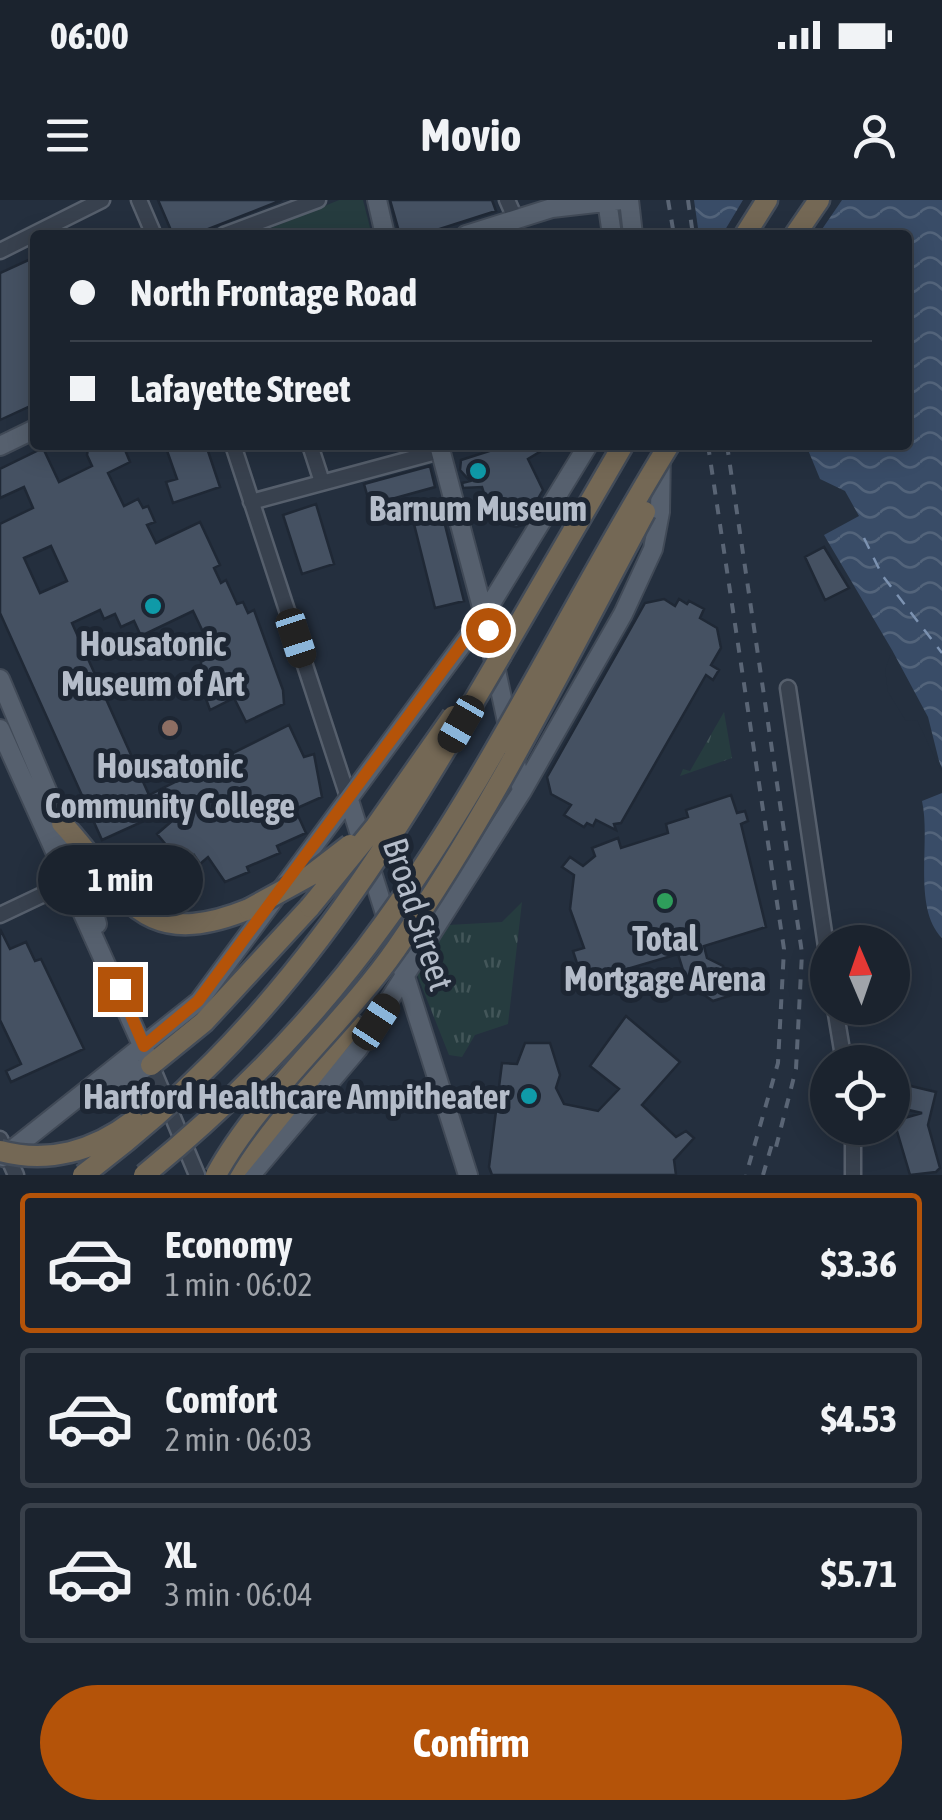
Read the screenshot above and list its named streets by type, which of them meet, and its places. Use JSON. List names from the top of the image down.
{
  "streets": {
    "main road": ["Broad Street"]
  },
  "places": [
    "Barnum Museum",
    "Housatonic Museum of Art",
    "Housatonic Community College",
    "Total Mortgage Arena",
    "Hartford Healthcare Ampitheater"
  ],
  "north": "top",
  "page": {
    "status": "06:00",
    "header": "Movio",
    "banner": ["North Frontage Road", "Lafayette Street"],
    "bubble": "1 min",
    "list": [
      {
        "name": "Economy",
        "note": "1 min · 06:02",
        "value": "$3.36"
      },
      {
        "name": "Comfort",
        "note": "2 min · 06:03",
        "value": "$4.53"
      },
      {
        "name": "XL",
        "note": "3 min · 06:04",
        "value": "$5.71"
      }
    ],
    "buttons": "Confirm"
  }
}
